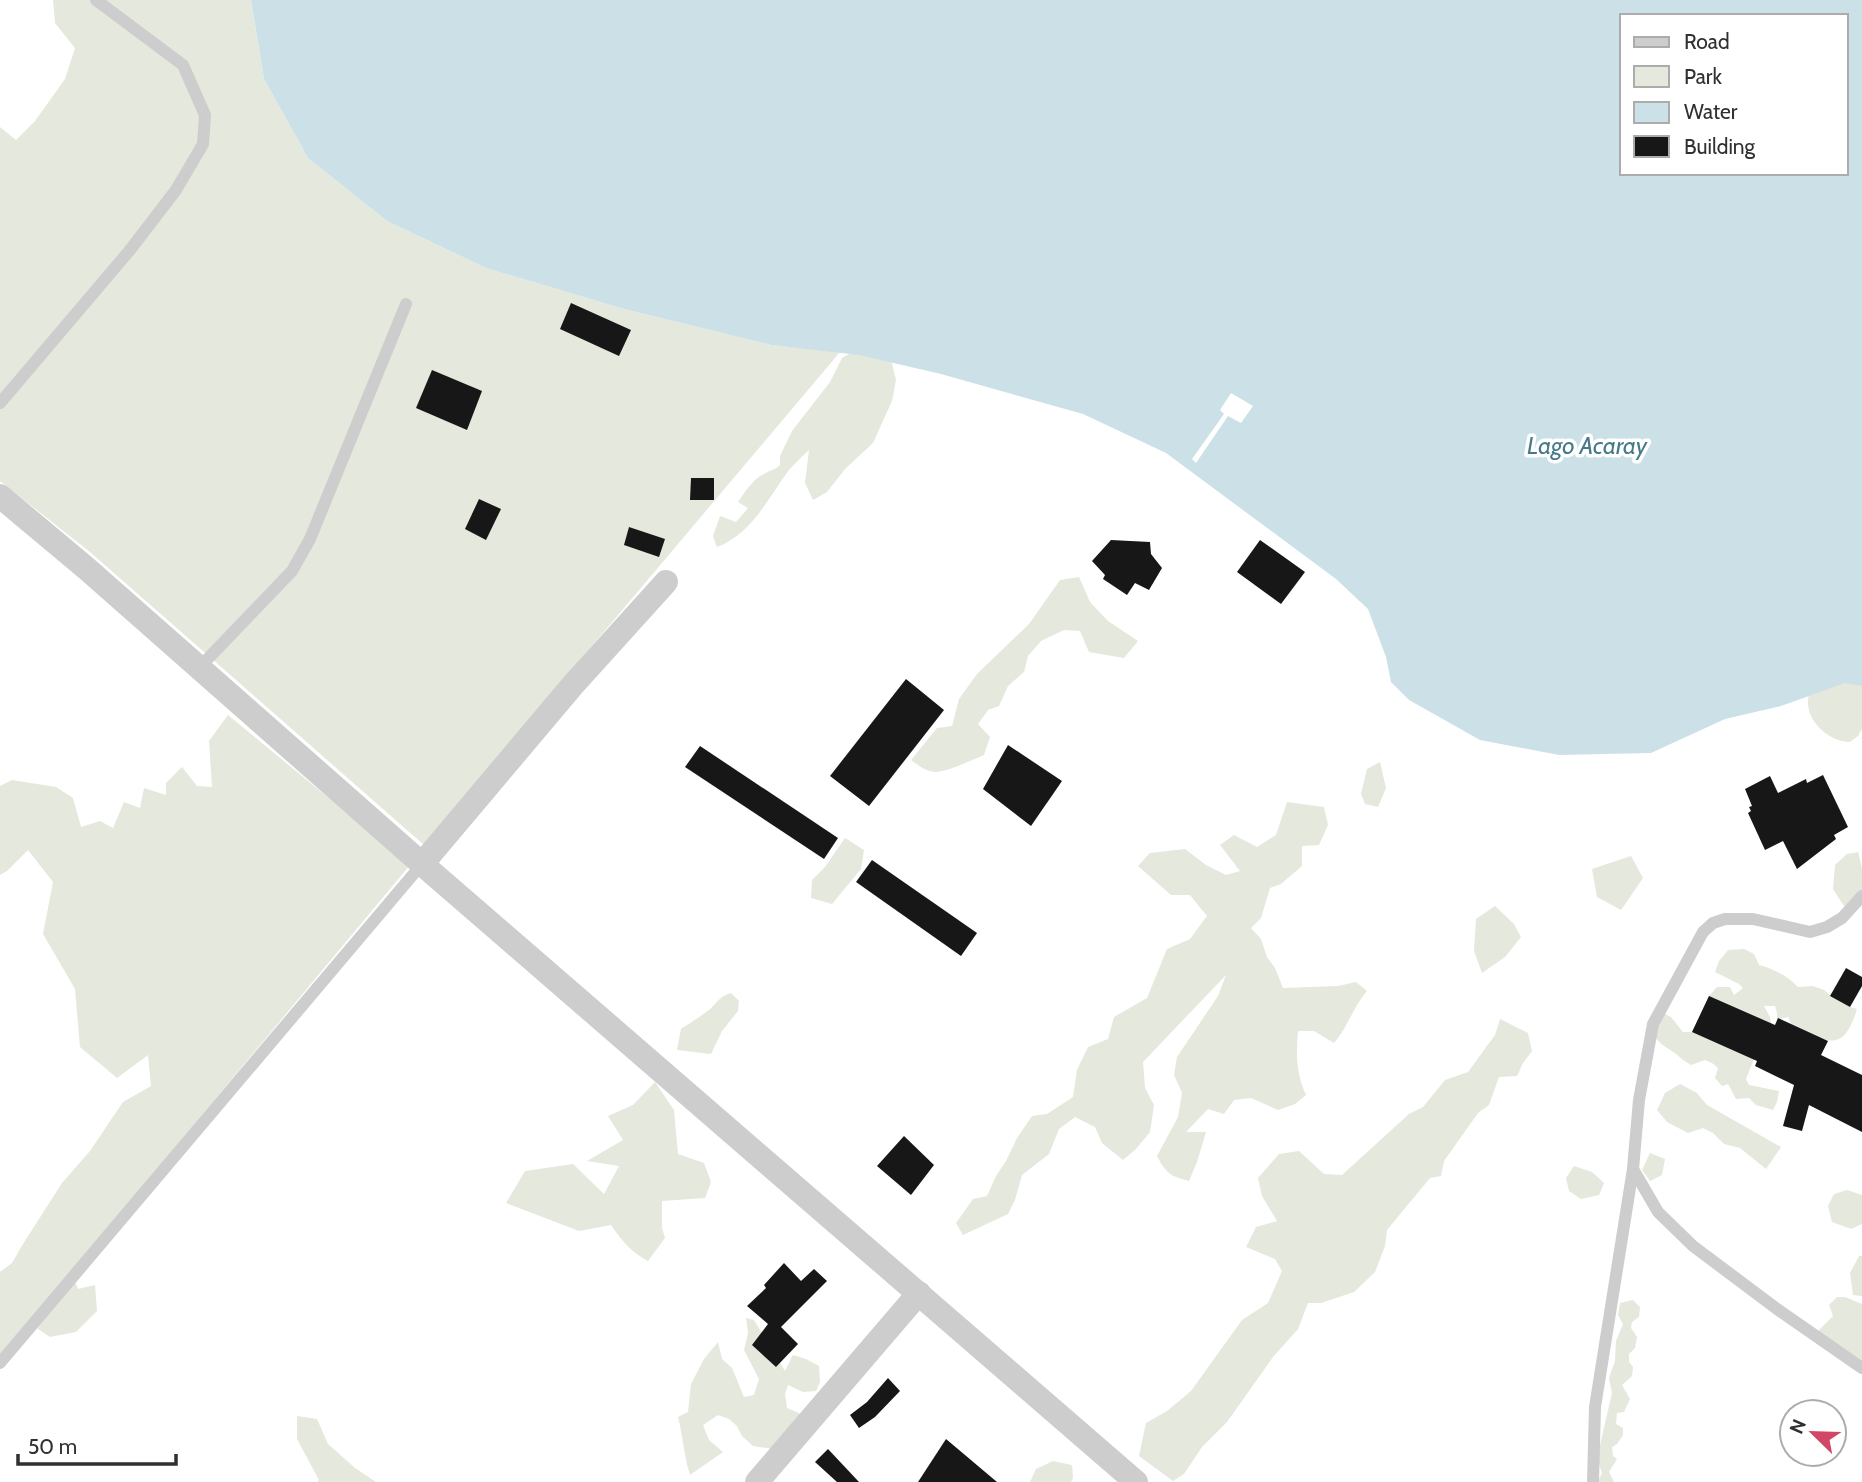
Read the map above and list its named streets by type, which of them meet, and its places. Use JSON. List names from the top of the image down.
{
  "water": ["Lago Acaray"],
  "legend": [
    "Road",
    "Park",
    "Water",
    "Building"
  ],
  "scale_bar": "50 m",
  "north": "top left"
}
